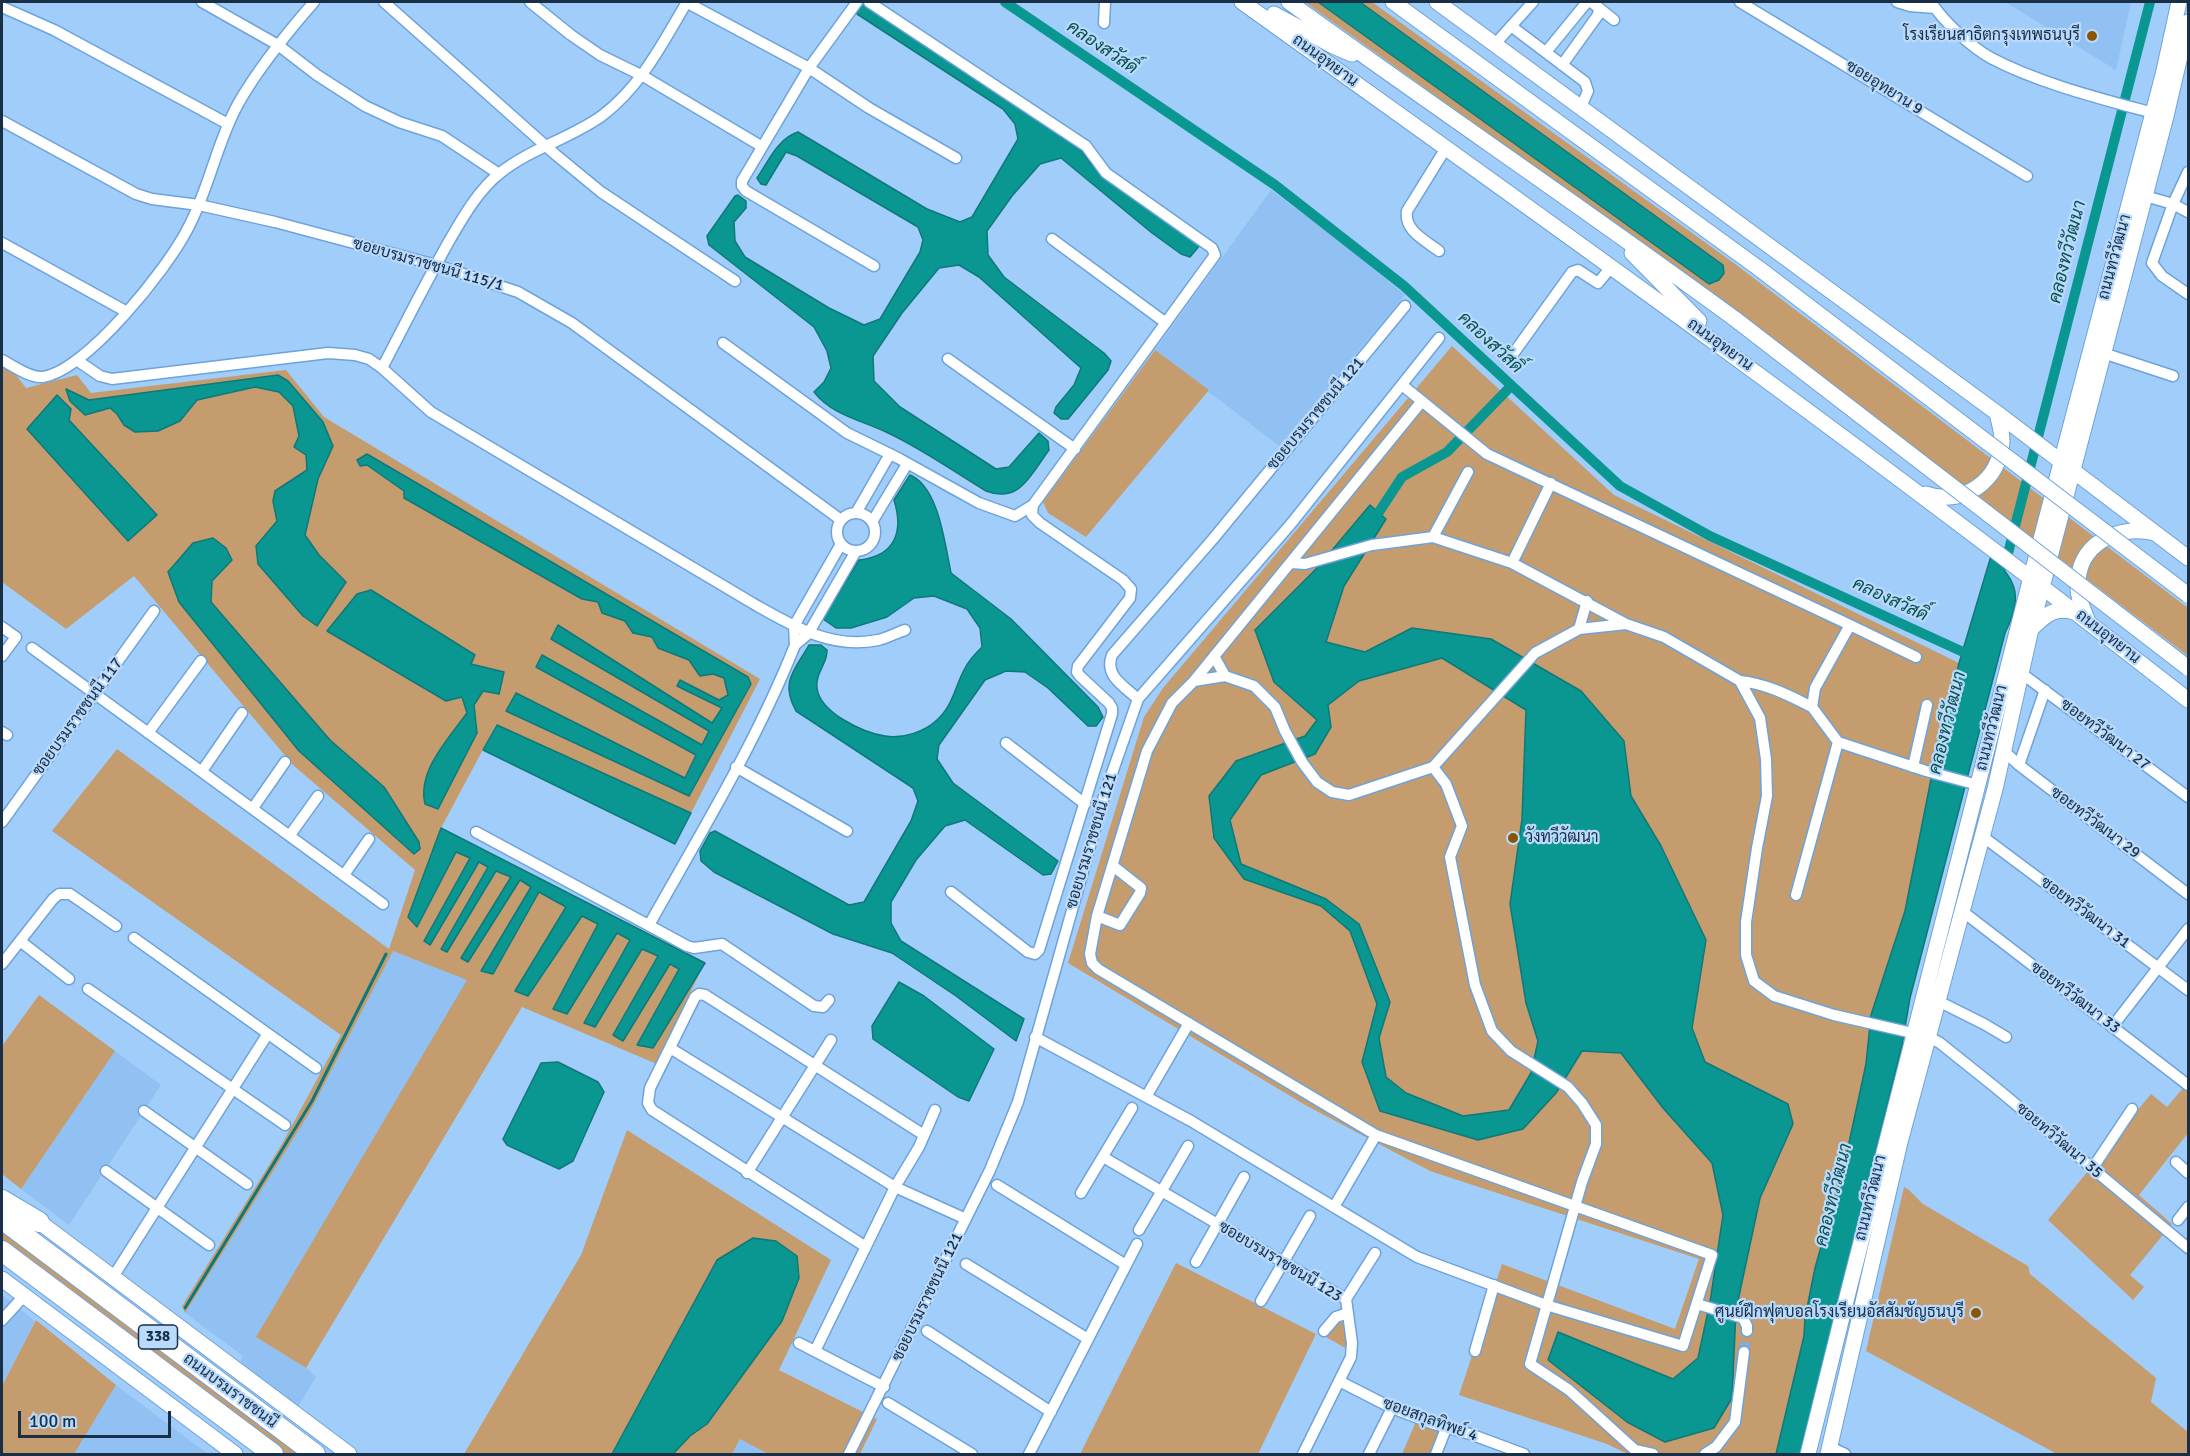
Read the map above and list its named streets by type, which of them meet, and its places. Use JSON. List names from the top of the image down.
{
  "streets": {
    "highway": ["338", "ถนนบรมราชชนนี"],
    "main road": ["ถนนอุทยาน", "ถนนทวีวัฒนา"],
    "street": [
      "ซอยอุทยาน 9",
      "ซอยบรมราชชนนี 115/1",
      "ซอยบรมราชชนนี 121",
      "ซอยบรมราชชนนี 117",
      "ซอยทวีวัฒนา 27",
      "ซอยทวีวัฒนา 29",
      "ซอยทวีวัฒนา 31",
      "ซอยทวีวัฒนา 33",
      "ซอยทวีวัฒนา 35",
      "ซอยบรมราชชนนี 123",
      "ซอยสกุลทิพย์ 4"
    ]
  },
  "crossings": [
    ["ถนนอุทยาน", "ถนนทวีวัฒนา"],
    ["ถนนทวีวัฒนา", "ซอยทวีวัฒนา 27"],
    ["ถนนทวีวัฒนา", "ซอยทวีวัฒนา 29"],
    ["ถนนทวีวัฒนา", "ซอยทวีวัฒนา 31"],
    ["ถนนทวีวัฒนา", "ซอยทวีวัฒนา 33"],
    ["ถนนทวีวัฒนา", "ซอยทวีวัฒนา 35"],
    ["ซอยบรมราชชนนี 123", "ซอยสกุลทิพย์ 4"]
  ],
  "water": ["คลองสวัสดิ์", "คลองทวีวัฒนา"],
  "places": ["โรงเรียนสาธิตกรุงเทพธนบุรี", "วังทวีวัฒนา", "ศูนย์ฝึกฟุตบอลโรงเรียนอัสสัมชัญธนบุรี"],
  "scale_bar": "100 m"
}
